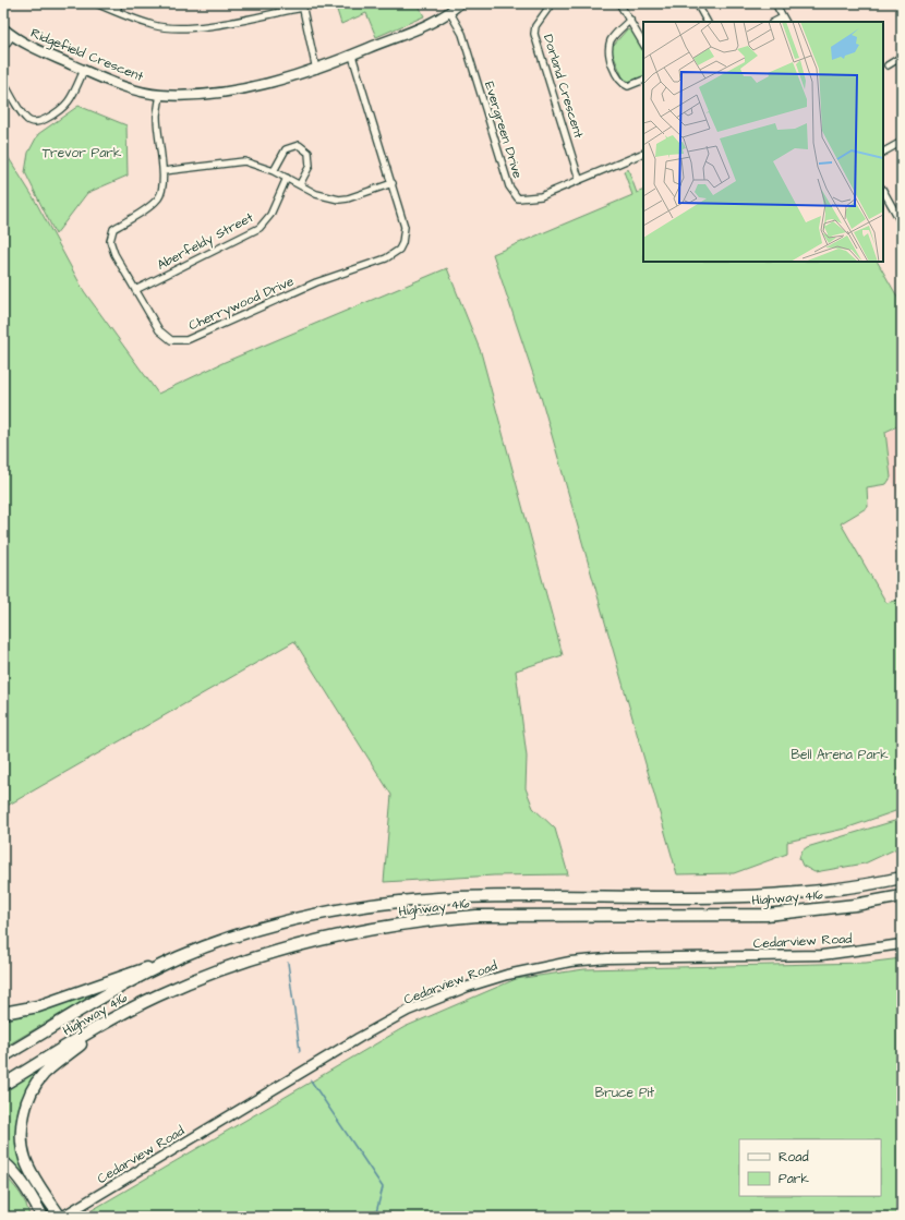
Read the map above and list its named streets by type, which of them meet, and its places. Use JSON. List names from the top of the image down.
{
  "streets": {
    "highway": ["Highway 416"],
    "main road": ["Ridgefield Crescent", "Cedarview Road"],
    "street": [
      "Dorland Crescent",
      "Evergreen Drive",
      "Aberfeldy Street",
      "Cherrywood Drive"
    ]
  },
  "crossings": [
    ["Ridgefield Crescent", "Evergreen Drive"],
    ["Ridgefield Crescent", "Cherrywood Drive"],
    ["Dorland Crescent", "Evergreen Drive"],
    ["Aberfeldy Street", "Cherrywood Drive"]
  ],
  "parks": ["Trevor Park", "Bell Arena Park", "Bruce Pit"],
  "legend": ["Road", "Park"]
}
